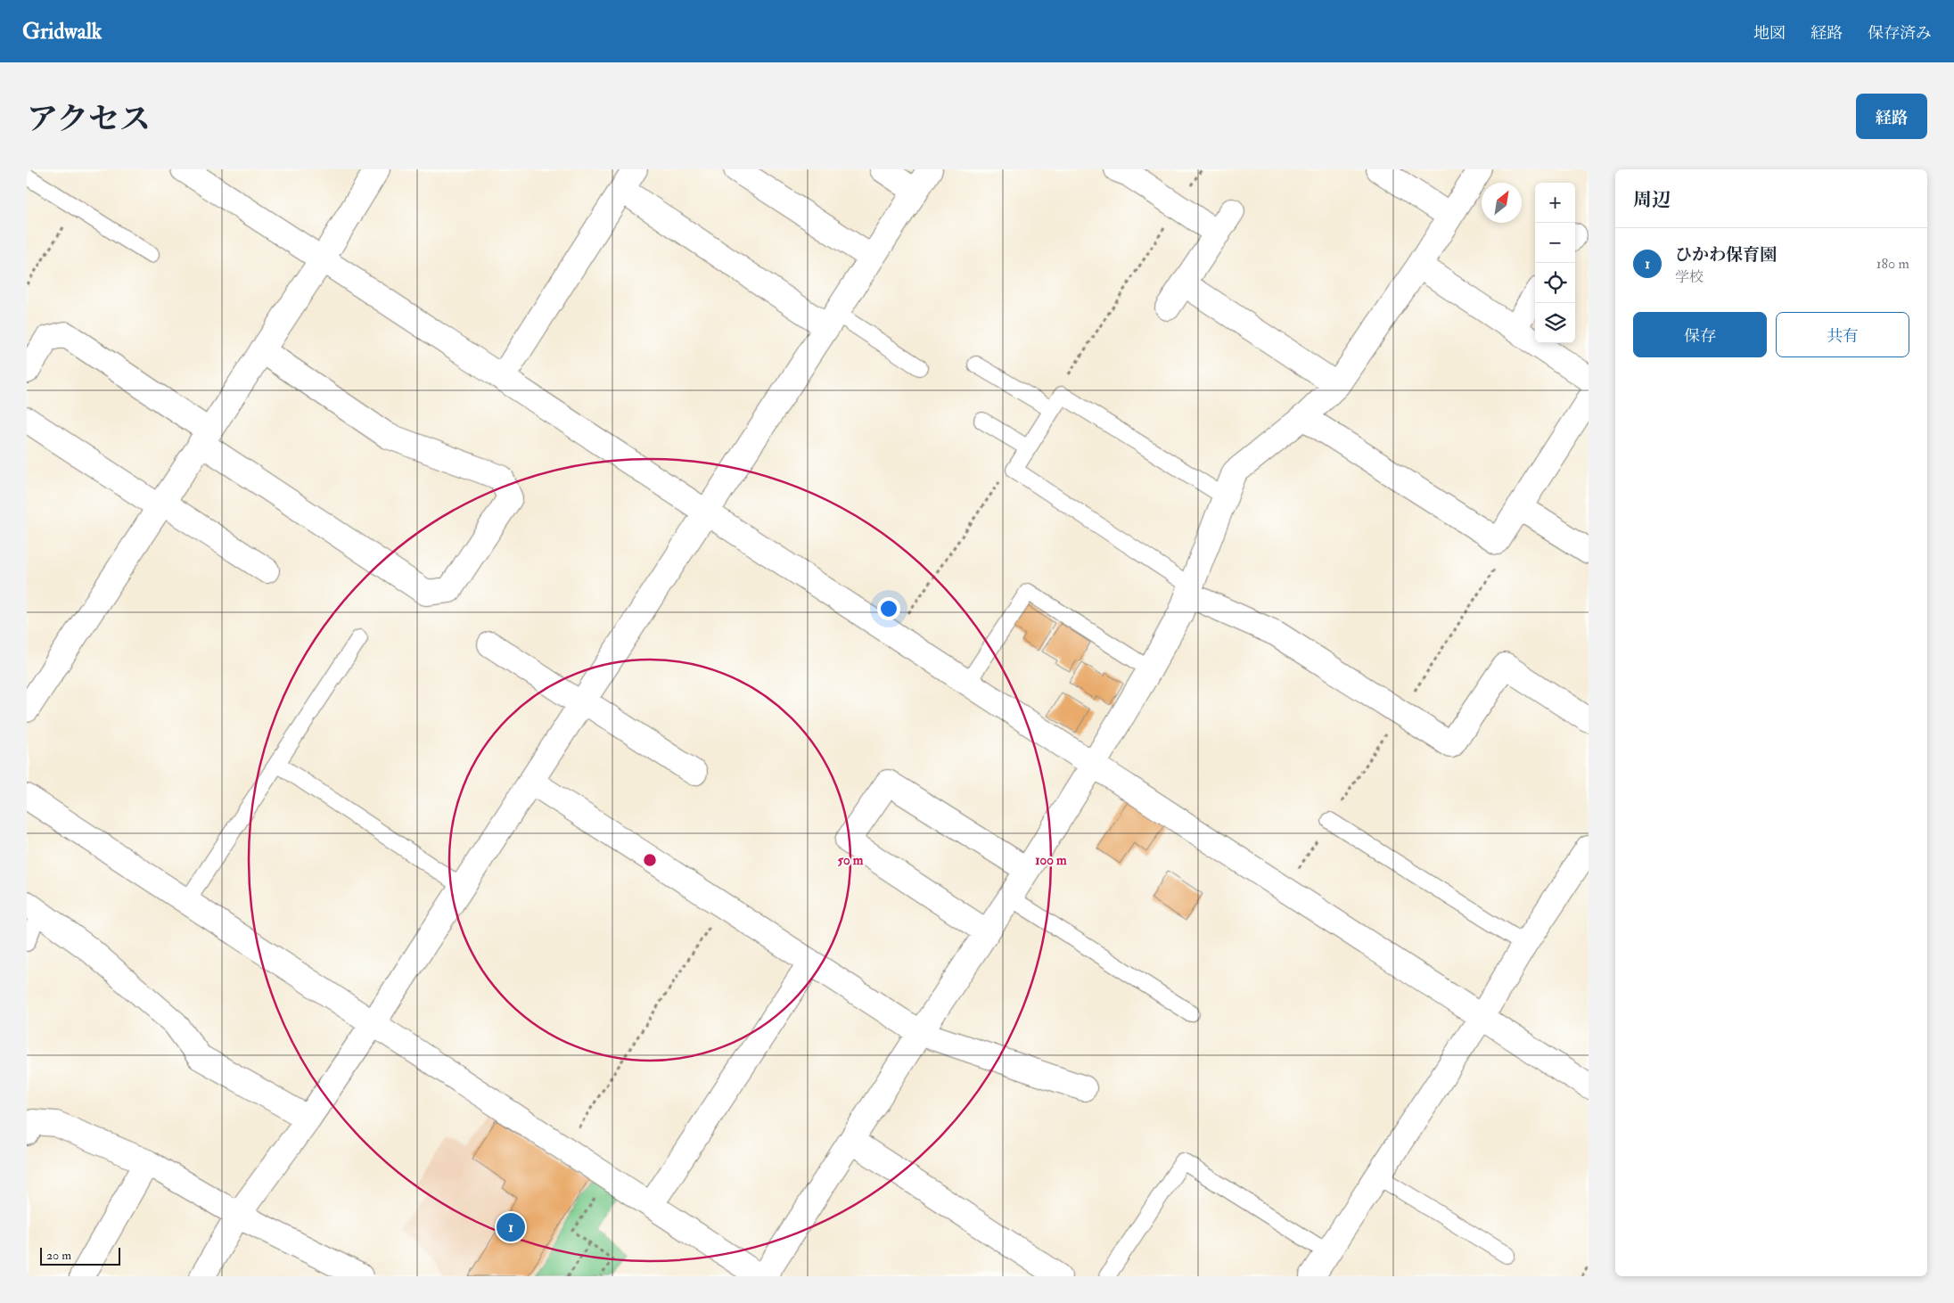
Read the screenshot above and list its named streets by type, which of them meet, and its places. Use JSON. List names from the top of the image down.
{
  "scale_bar": "20 m",
  "north": "top right",
  "page": {
    "header": "Gridwalk",
    "nav": ["地図", "経路", "保存済み"],
    "title": "アクセス",
    "buttons": [
      "経路",
      ["保存", "共有"]
    ],
    "heading": "周辺",
    "map_buttons": ["+", "−"],
    "list": [
      {
        "mark": "1",
        "name": "ひかわ保育園",
        "note": "学校",
        "value": "180 m"
      }
    ],
    "pins": "1",
    "scale": "20 m"
  },
  "rings": ["50 m", "100 m"]
}
